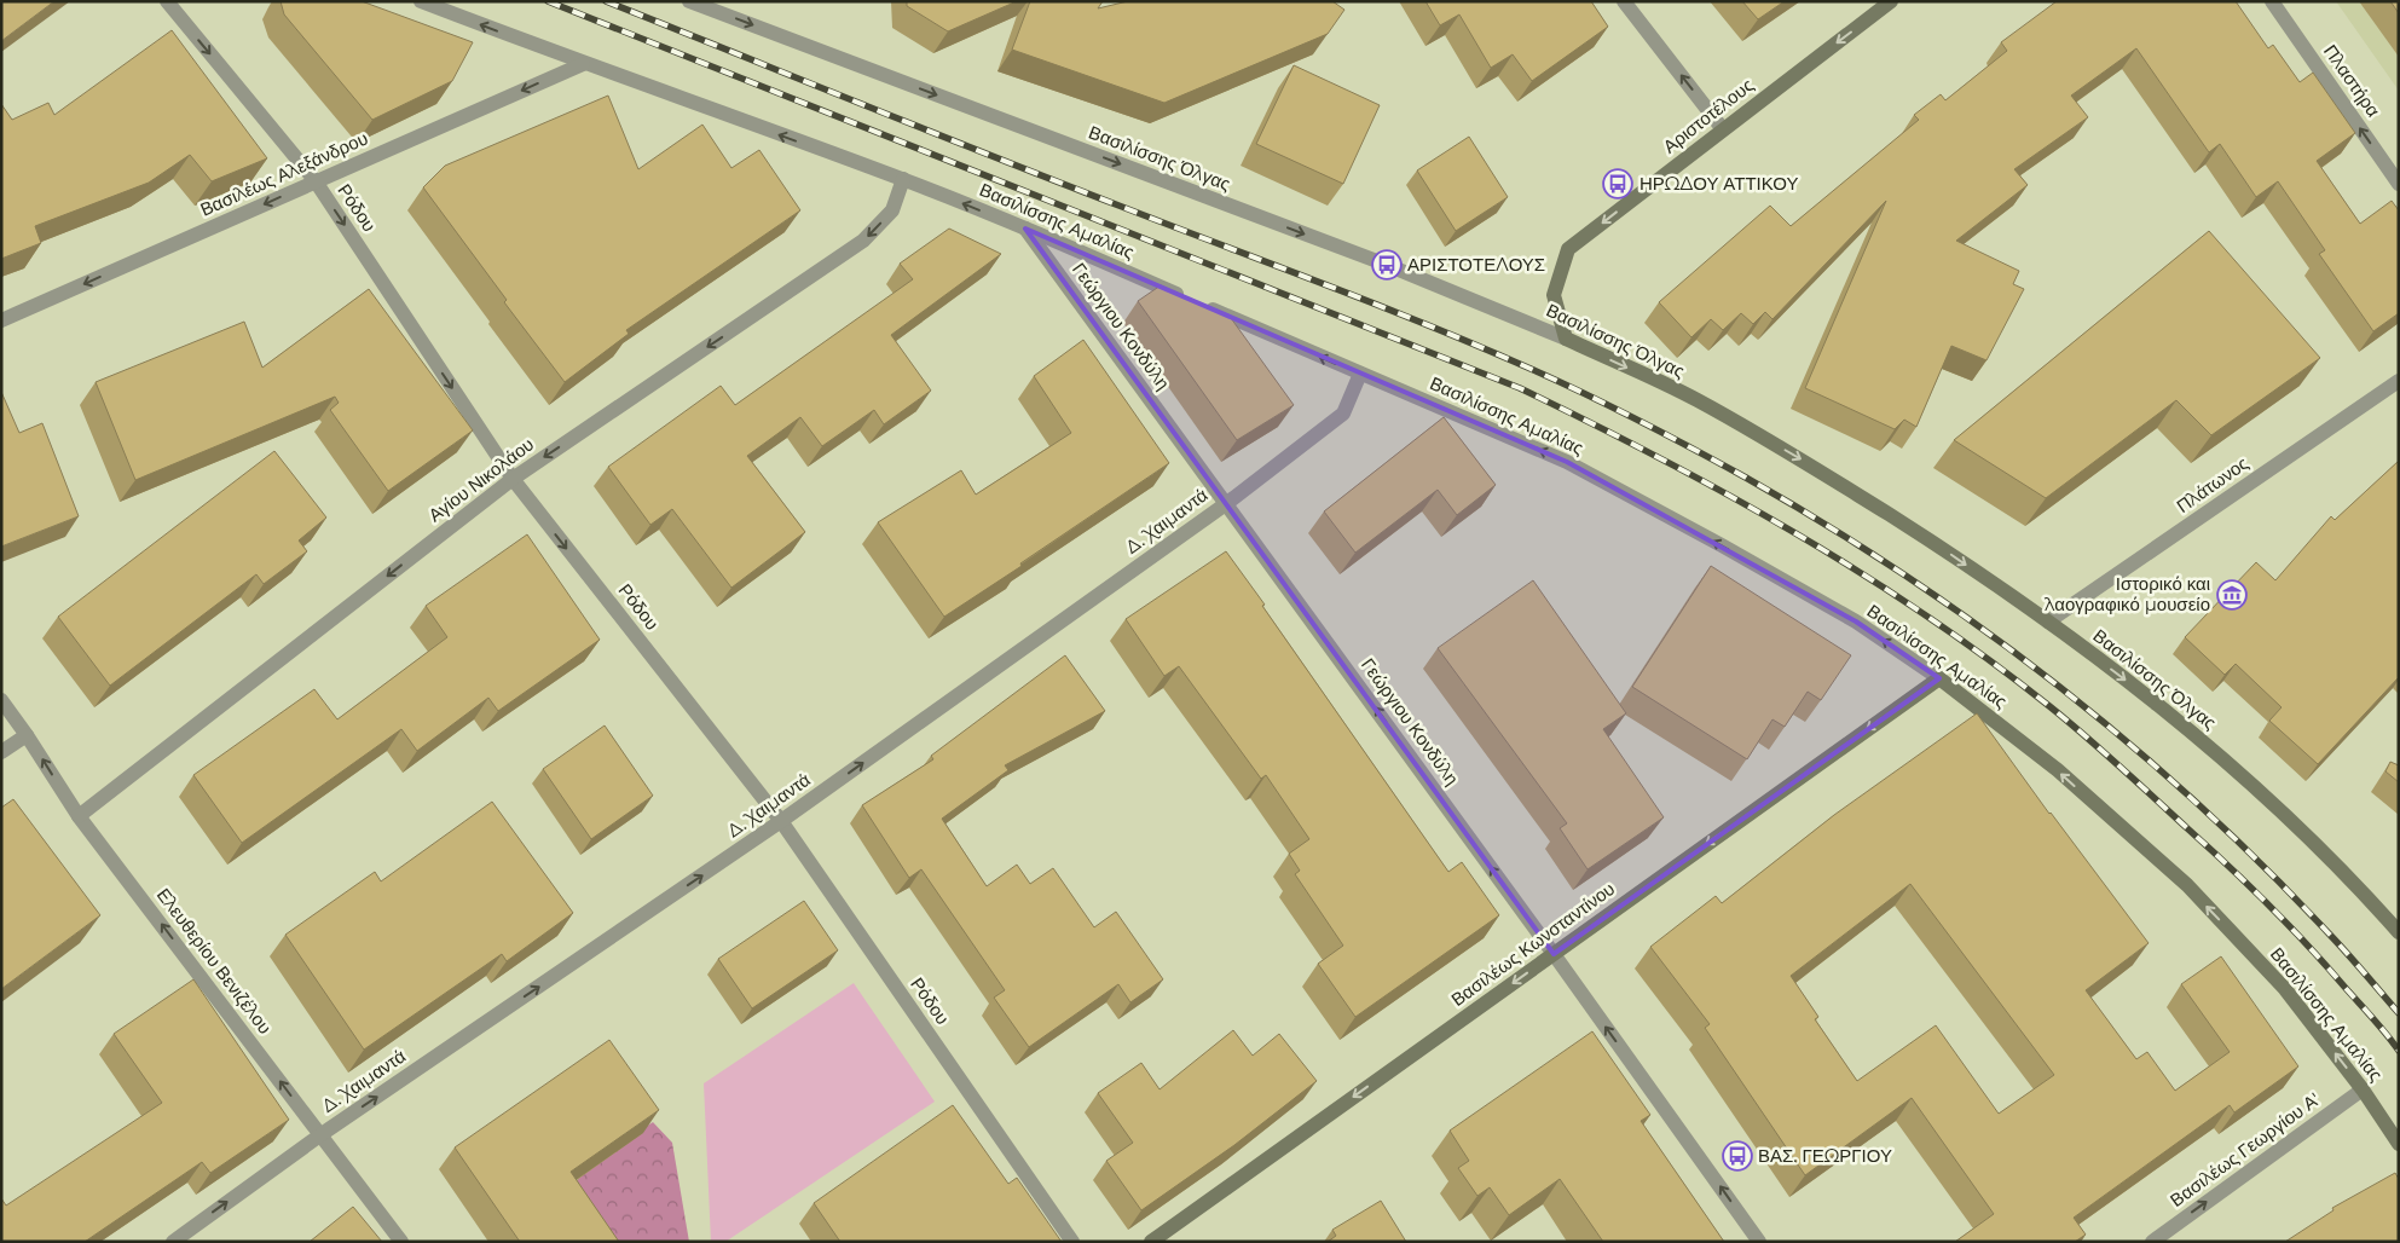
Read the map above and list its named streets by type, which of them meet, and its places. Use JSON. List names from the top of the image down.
{
  "streets": {
    "street": [
      "Πλαστήρα",
      "Αριστοτέλους",
      "Βασιλίσσης Όλγας",
      "Βασιλέως Αλεξάνδρου",
      "Ρόδου",
      "Βασιλίσσης Αμαλίας",
      "Γεώργιου Κονδύλη",
      "Αγίου Νικολάου",
      "Πλάτωνος",
      "Δ. Χαιμαντά",
      "Βασιλέως Κωνσταντίνου",
      "Ελευθερίου Βενιζέλου",
      "Βασιλέως Γεωργίου Α'"
    ]
  },
  "crossings": [
    ["Αριστοτέλους", "Βασιλίσσης Όλγας"],
    ["Βασιλίσσης Όλγας", "Πλάτωνος"],
    ["Βασιλέως Αλεξάνδρου", "Ρόδου"],
    ["Βασιλέως Αλεξάνδρου", "Βασιλίσσης Αμαλίας"],
    ["Ρόδου", "Αγίου Νικολάου"],
    ["Ρόδου", "Δ. Χαιμαντά"],
    ["Βασιλίσσης Αμαλίας", "Γεώργιου Κονδύλη"],
    ["Βασιλίσσης Αμαλίας", "Αγίου Νικολάου"],
    ["Βασιλίσσης Αμαλίας", "Δ. Χαιμαντά"],
    ["Βασιλίσσης Αμαλίας", "Βασιλέως Κωνσταντίνου"],
    ["Βασιλίσσης Αμαλίας", "Βασιλέως Γεωργίου Α'"],
    ["Γεώργιου Κονδύλη", "Δ. Χαιμαντά"],
    ["Γεώργιου Κονδύλη", "Βασιλέως Κωνσταντίνου"],
    ["Αγίου Νικολάου", "Ελευθερίου Βενιζέλου"],
    ["Δ. Χαιμαντά", "Ελευθερίου Βενιζέλου"]
  ],
  "one_way": [
    "Πλαστήρα",
    "Αριστοτέλους",
    "Βασιλίσσης Όλγας",
    "Βασιλέως Αλεξάνδρου",
    "Ρόδου",
    "Βασιλίσσης Αμαλίας",
    "Γεώργιου Κονδύλη",
    "Αγίου Νικολάου",
    "Δ. Χαιμαντά",
    "Βασιλέως Κωνσταντίνου",
    "Ελευθερίου Βενιζέλου",
    "Βασιλέως Γεωργίου Α'"
  ],
  "places": {
    "bus stop": ["ΗΡΩΔΟΥ ΑΤΤΙΚΟΥ", "ΑΡΙΣΤΟΤΕΛΟΥΣ", "ΒΑΣ. ΓΕΩΡΓΙΟΥ"],
    "museum": ["Ιστορικό και λαογραφικό μουσείο"]
  }
}
